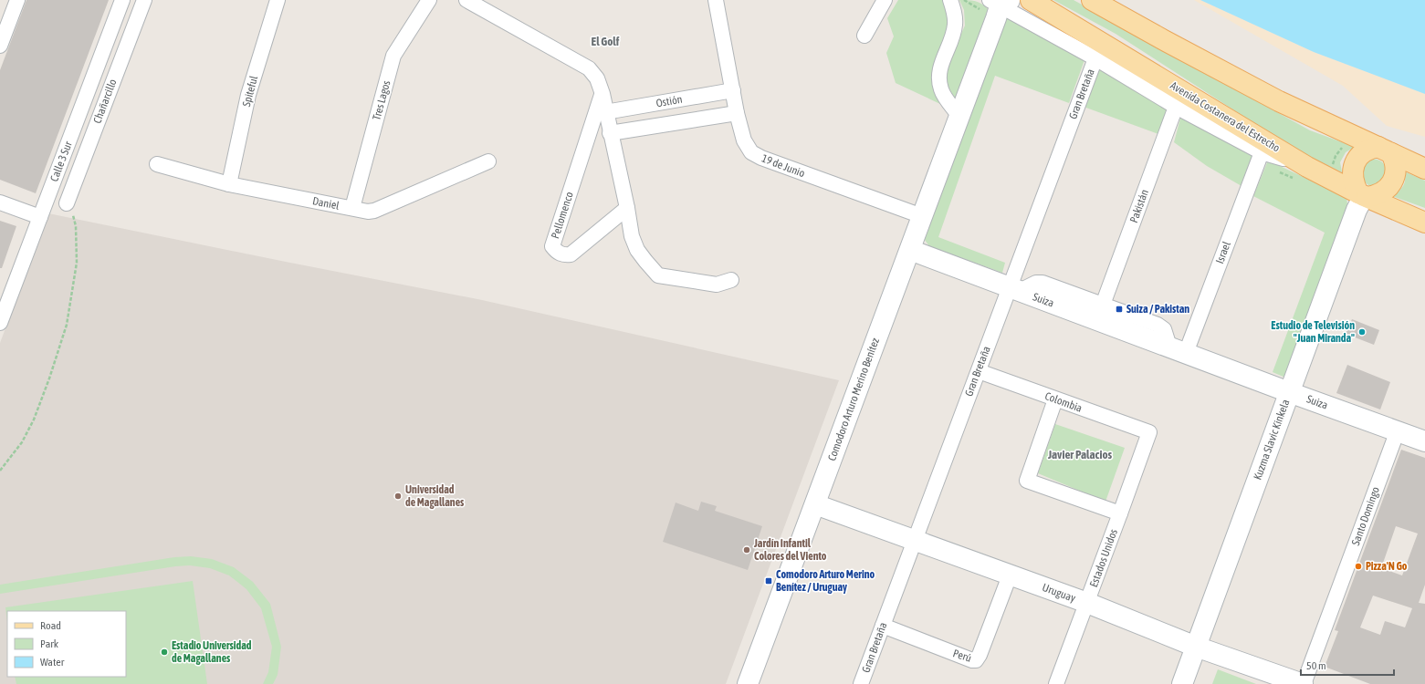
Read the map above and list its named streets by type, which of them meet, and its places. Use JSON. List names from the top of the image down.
{
  "streets": {
    "main road": ["Avenida Costanera del Estrecho"],
    "street": [
      "Spiteful",
      "Gran Bretaña",
      "Tres Lagos",
      "Chañarcillo",
      "Ostión",
      "Calle 3 Sur",
      "19 de Junio",
      "Daniel",
      "Pakistán",
      "Pellomenco",
      "Israel",
      "Suiza",
      "Comodoro Arturo Merino Benítez",
      "Colombia",
      "Kuzma Slavic Kinkela",
      "Santo Domingo",
      "Estados Unidos",
      "Uruguay",
      "Perú"
    ]
  },
  "crossings": [
    ["Spiteful", "Daniel"],
    ["Gran Bretaña", "Suiza"],
    ["Gran Bretaña", "Colombia"],
    ["Gran Bretaña", "Uruguay"],
    ["Gran Bretaña", "Perú"],
    ["Tres Lagos", "Daniel"],
    ["Ostión", "19 de Junio"],
    ["Avenida Costanera del Estrecho", "Kuzma Slavic Kinkela"],
    ["19 de Junio", "Comodoro Arturo Merino Benítez"],
    ["Pakistán", "Suiza"],
    ["Israel", "Suiza"],
    ["Suiza", "Comodoro Arturo Merino Benítez"],
    ["Suiza", "Kuzma Slavic Kinkela"],
    ["Suiza", "Santo Domingo"],
    ["Comodoro Arturo Merino Benítez", "Uruguay"],
    ["Colombia", "Estados Unidos"],
    ["Kuzma Slavic Kinkela", "Uruguay"],
    ["Santo Domingo", "Uruguay"],
    ["Estados Unidos", "Uruguay"],
    ["Uruguay", "Perú"]
  ],
  "districts": ["El Golf", "Javier Palacios"],
  "places": {
    "transit": ["Suiza / Pakistan", "Comodoro Arturo Merino Benítez / Uruguay"],
    "other": [
      "Estudio de Televisión \"Juan Miranda\"",
      "Universidad de Magallanes",
      "Jardín Infantil Colores del Viento",
      "Pizza'N Go",
      "Estadio Universidad de Magallanes"
    ]
  },
  "legend": ["Road", "Park", "Water"],
  "scale_bar": "50 m"
}
